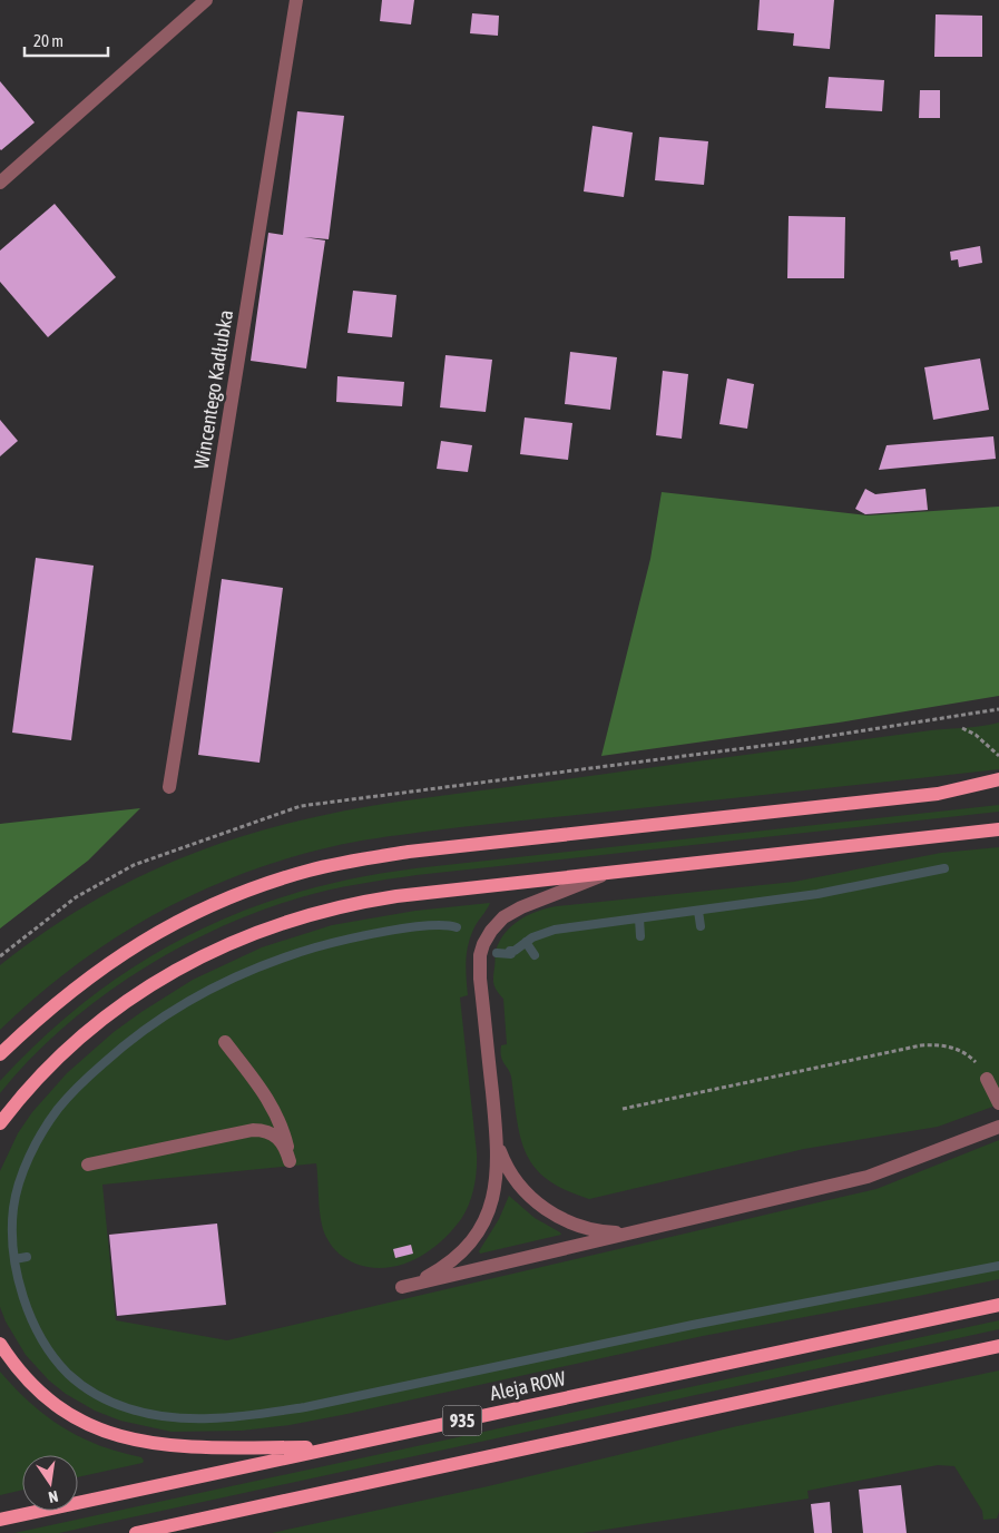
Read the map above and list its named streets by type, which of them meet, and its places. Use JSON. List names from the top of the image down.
{
  "streets": {
    "main road": ["Aleja ROW", "935"],
    "street": ["Wincentego Kadłubka"]
  },
  "scale_bar": "20 m",
  "north": "bottom"
}
